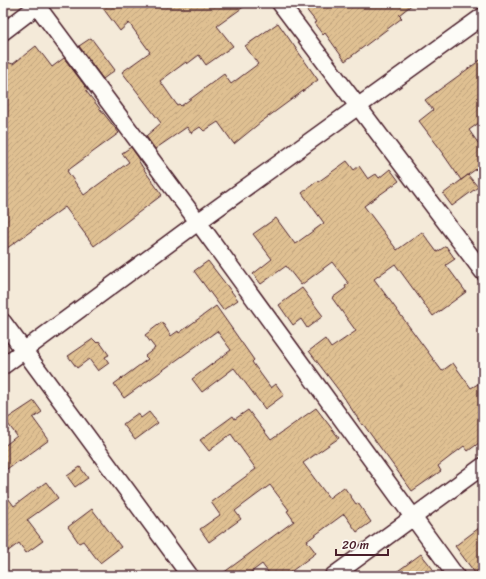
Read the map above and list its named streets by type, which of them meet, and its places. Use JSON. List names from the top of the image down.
{
  "scale_bar": "20 m"
}
